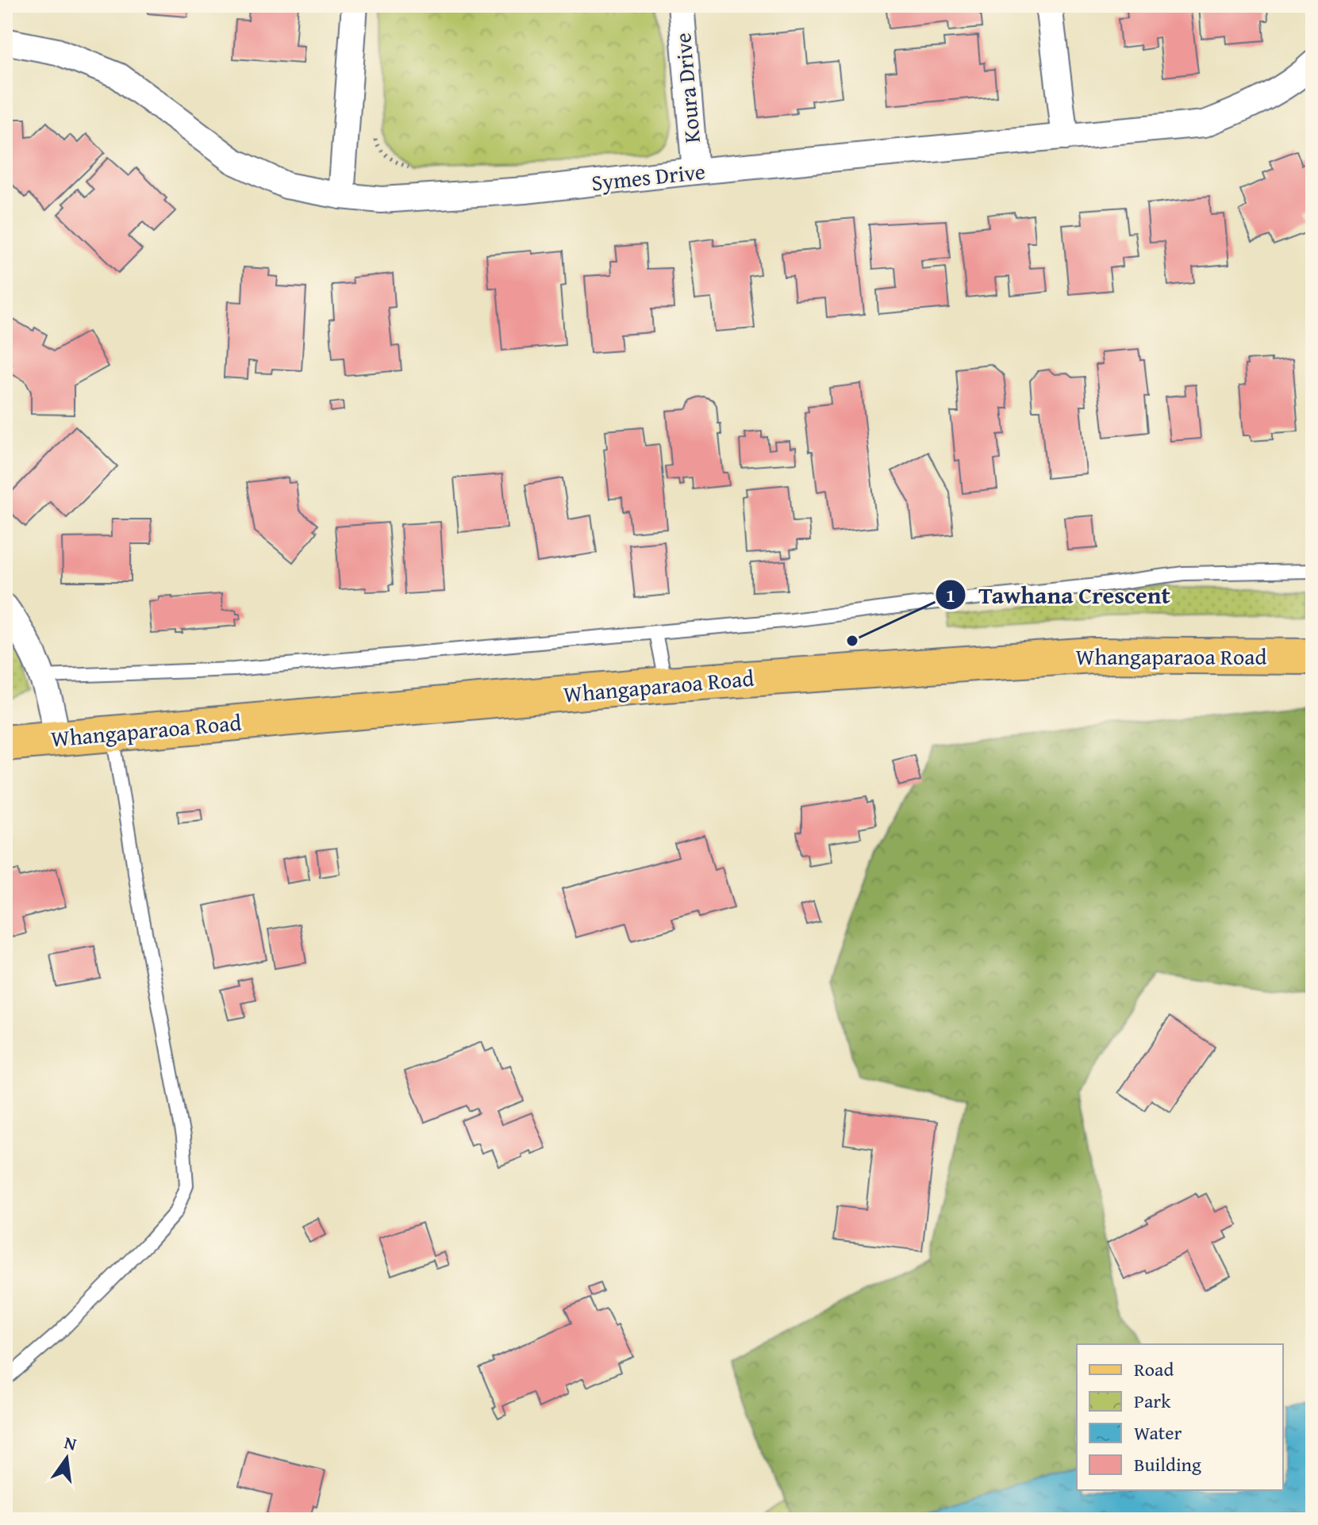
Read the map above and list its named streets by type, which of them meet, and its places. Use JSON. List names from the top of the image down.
{
  "streets": {
    "main road": ["Whangaparaoa Road"],
    "street": ["Koura Drive", "Symes Drive"]
  },
  "crossings": [
    ["Koura Drive", "Symes Drive"]
  ],
  "places": ["Tawhana Crescent"],
  "legend": [
    "Road",
    "Park",
    "Water",
    "Building"
  ],
  "north": "top"
}
